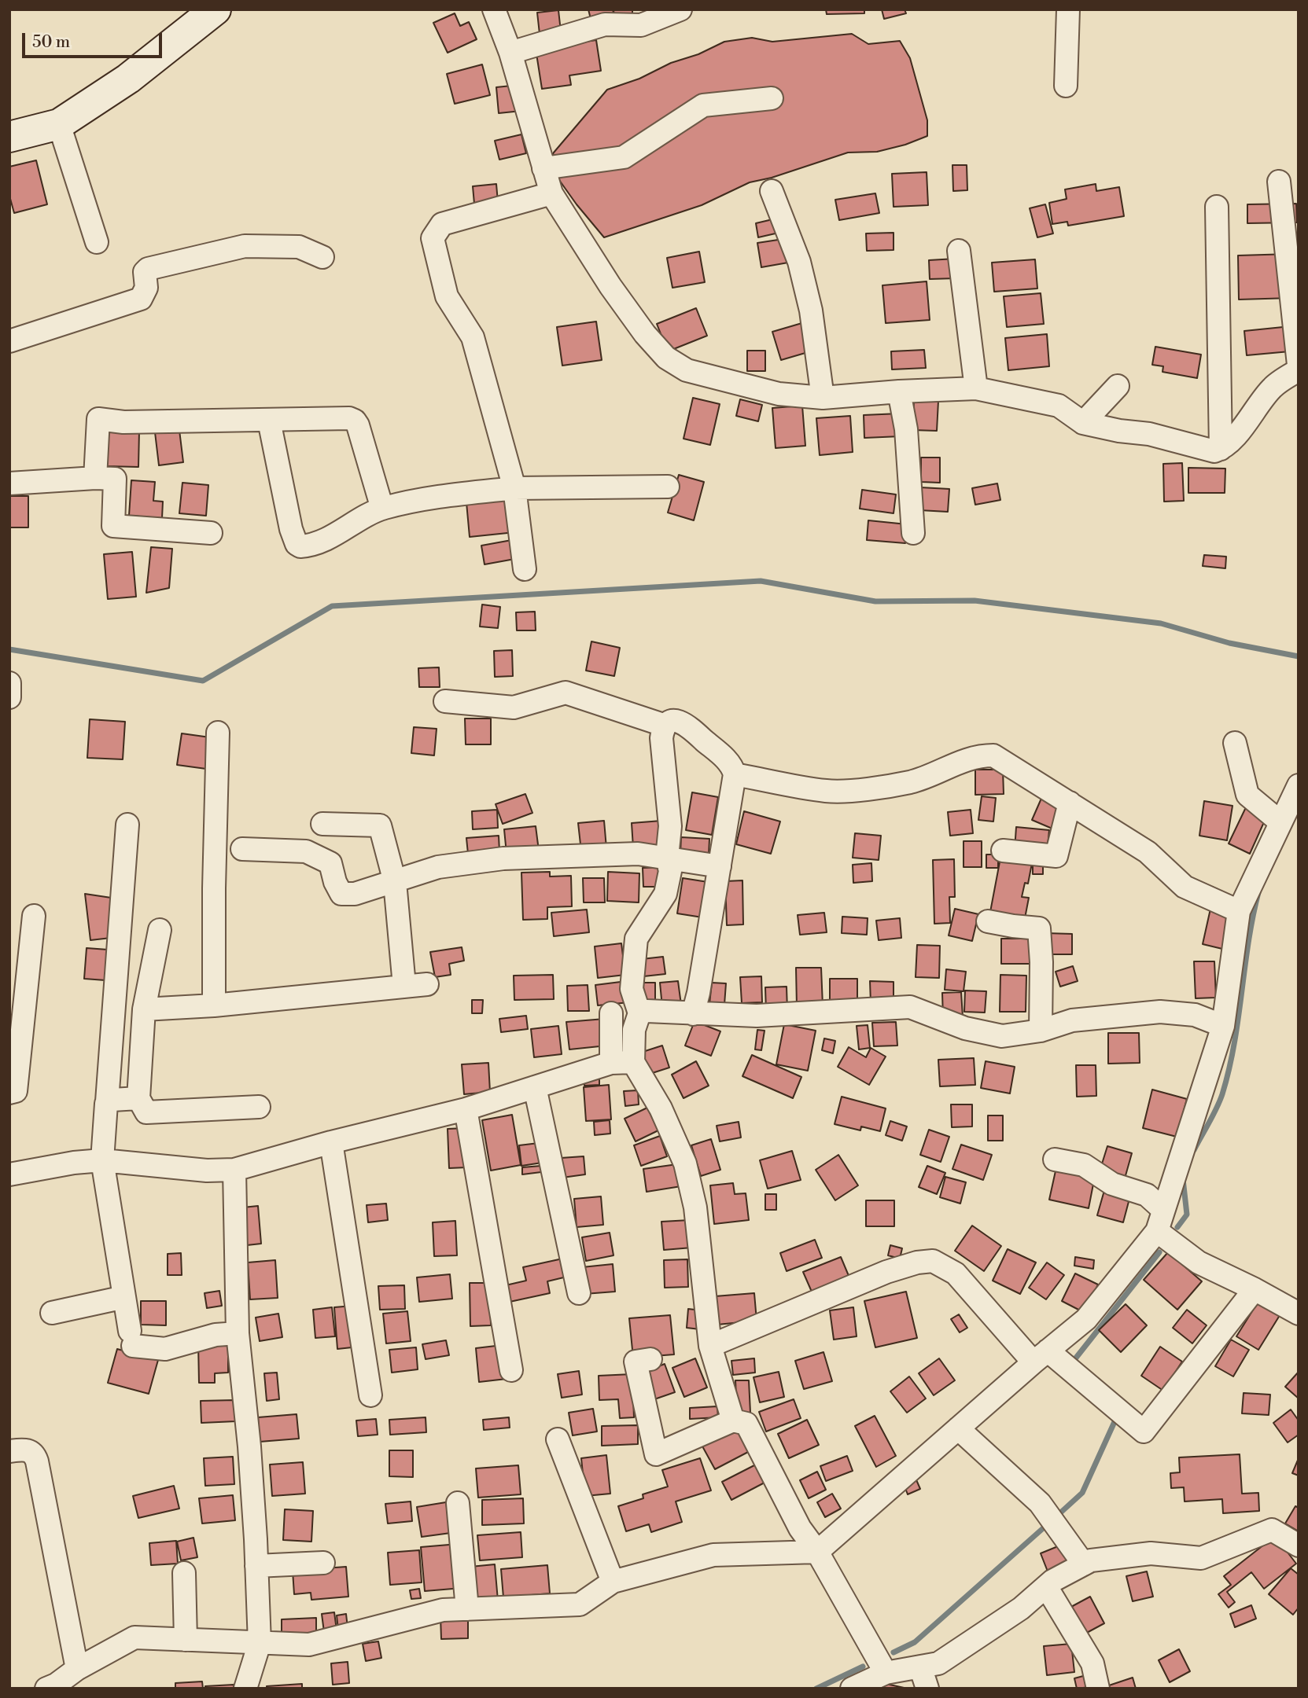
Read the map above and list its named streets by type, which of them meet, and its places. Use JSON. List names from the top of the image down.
{
  "scale_bar": "50 m"
}
